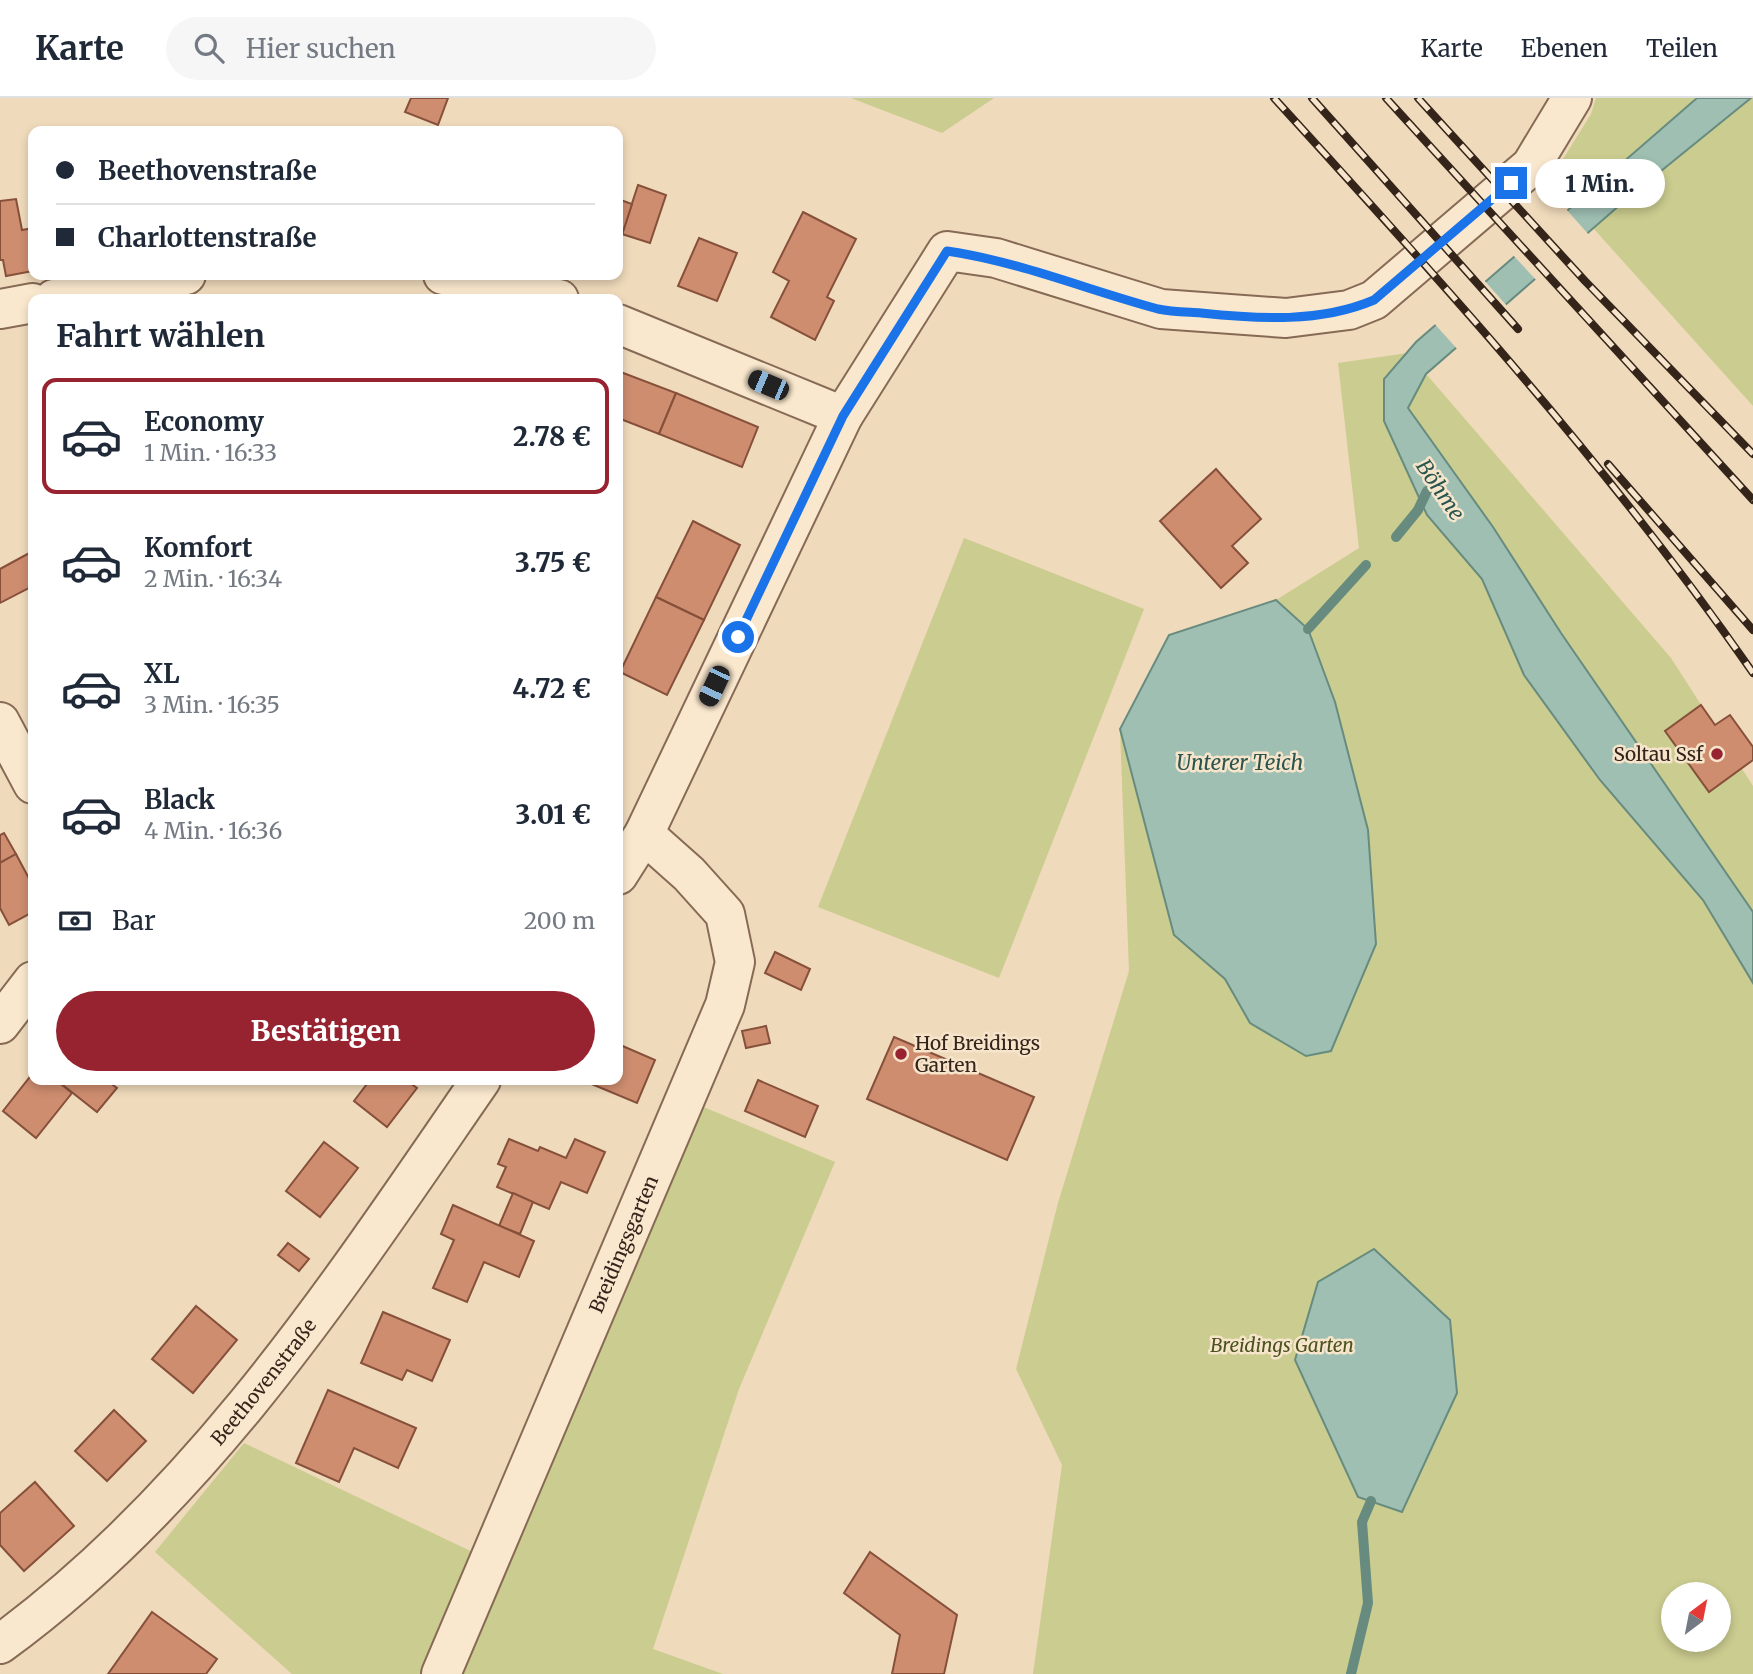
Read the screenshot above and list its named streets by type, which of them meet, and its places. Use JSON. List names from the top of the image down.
{
  "streets": {
    "street": ["Breidingsgarten", "Beethovenstraße"]
  },
  "water": ["Böhme", "Unterer Teich"],
  "parks": ["Breidings Garten"],
  "places": ["Soltau Ssf", "Hof Breidings Garten"],
  "north": "top right",
  "page": {
    "header": "Karte",
    "search": "Hier suchen",
    "nav": ["Karte", "Ebenen", "Teilen"],
    "banner": ["Beethovenstraße", "Charlottenstraße"],
    "bubble": "1 Min.",
    "heading": "Fahrt wählen",
    "list": [
      {
        "name": "Economy",
        "note": "1 Min. · 16:33",
        "value": "2.78 €"
      },
      {
        "name": "Komfort",
        "note": "2 Min. · 16:34",
        "value": "3.75 €"
      },
      {
        "name": "XL",
        "note": "3 Min. · 16:35",
        "value": "4.72 €"
      },
      {
        "name": "Black",
        "note": "4 Min. · 16:36",
        "value": "3.01 €"
      }
    ],
    "pay": ["Bar", "200 m"],
    "buttons": "Bestätigen"
  }
}
